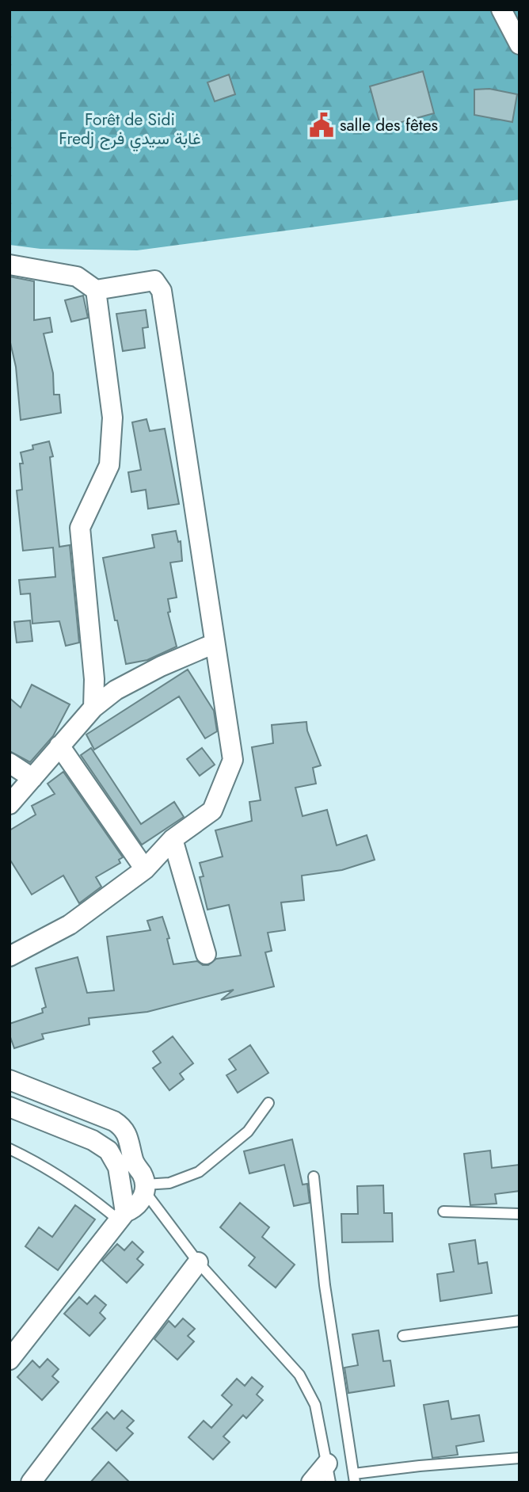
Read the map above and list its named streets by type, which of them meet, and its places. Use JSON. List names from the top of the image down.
{
  "parks": ["Forêt de Sidi Fredj غابة سيدي فرج"],
  "places": {
    "public building": ["salle des fêtes"]
  }
}
